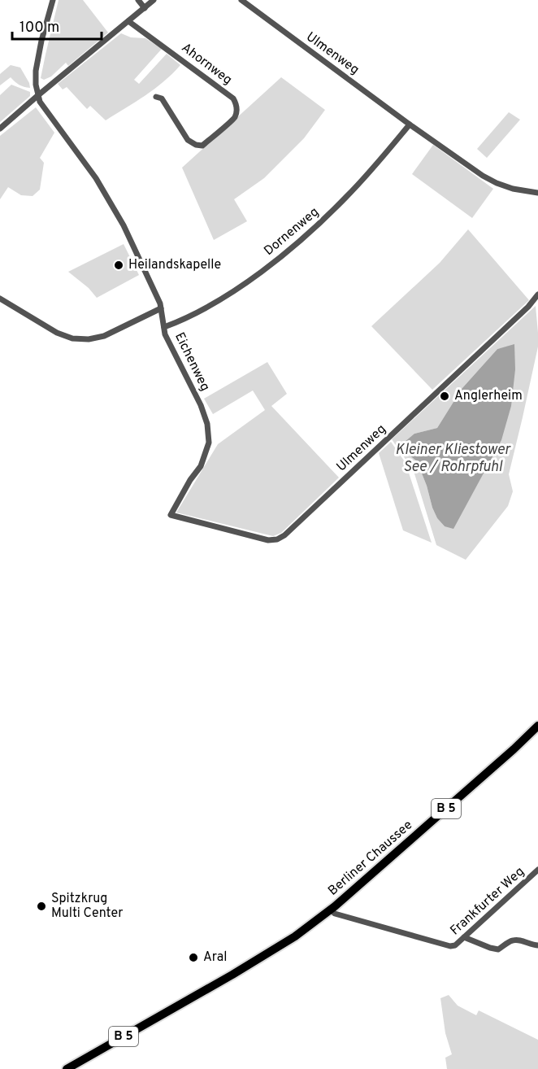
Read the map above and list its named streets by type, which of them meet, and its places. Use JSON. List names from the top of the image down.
{
  "streets": {
    "main road": ["B 5", "Berliner Chaussee"],
    "street": [
      "Ulmenweg",
      "Ahornweg",
      "Dornenweg",
      "Eichenweg",
      "Frankfurter Weg"
    ]
  },
  "crossings": [
    ["Ulmenweg", "Dornenweg"],
    ["Ulmenweg", "Eichenweg"],
    ["Dornenweg", "Eichenweg"],
    ["Berliner Chaussee", "Frankfurter Weg"]
  ],
  "water": ["Kleiner Kliestower See / Rohrpfuhl"],
  "places": [
    "Heilandskapelle",
    "Anglerheim",
    "Spitzkrug Multi Center",
    "Aral"
  ],
  "scale_bar": "100 m"
}
